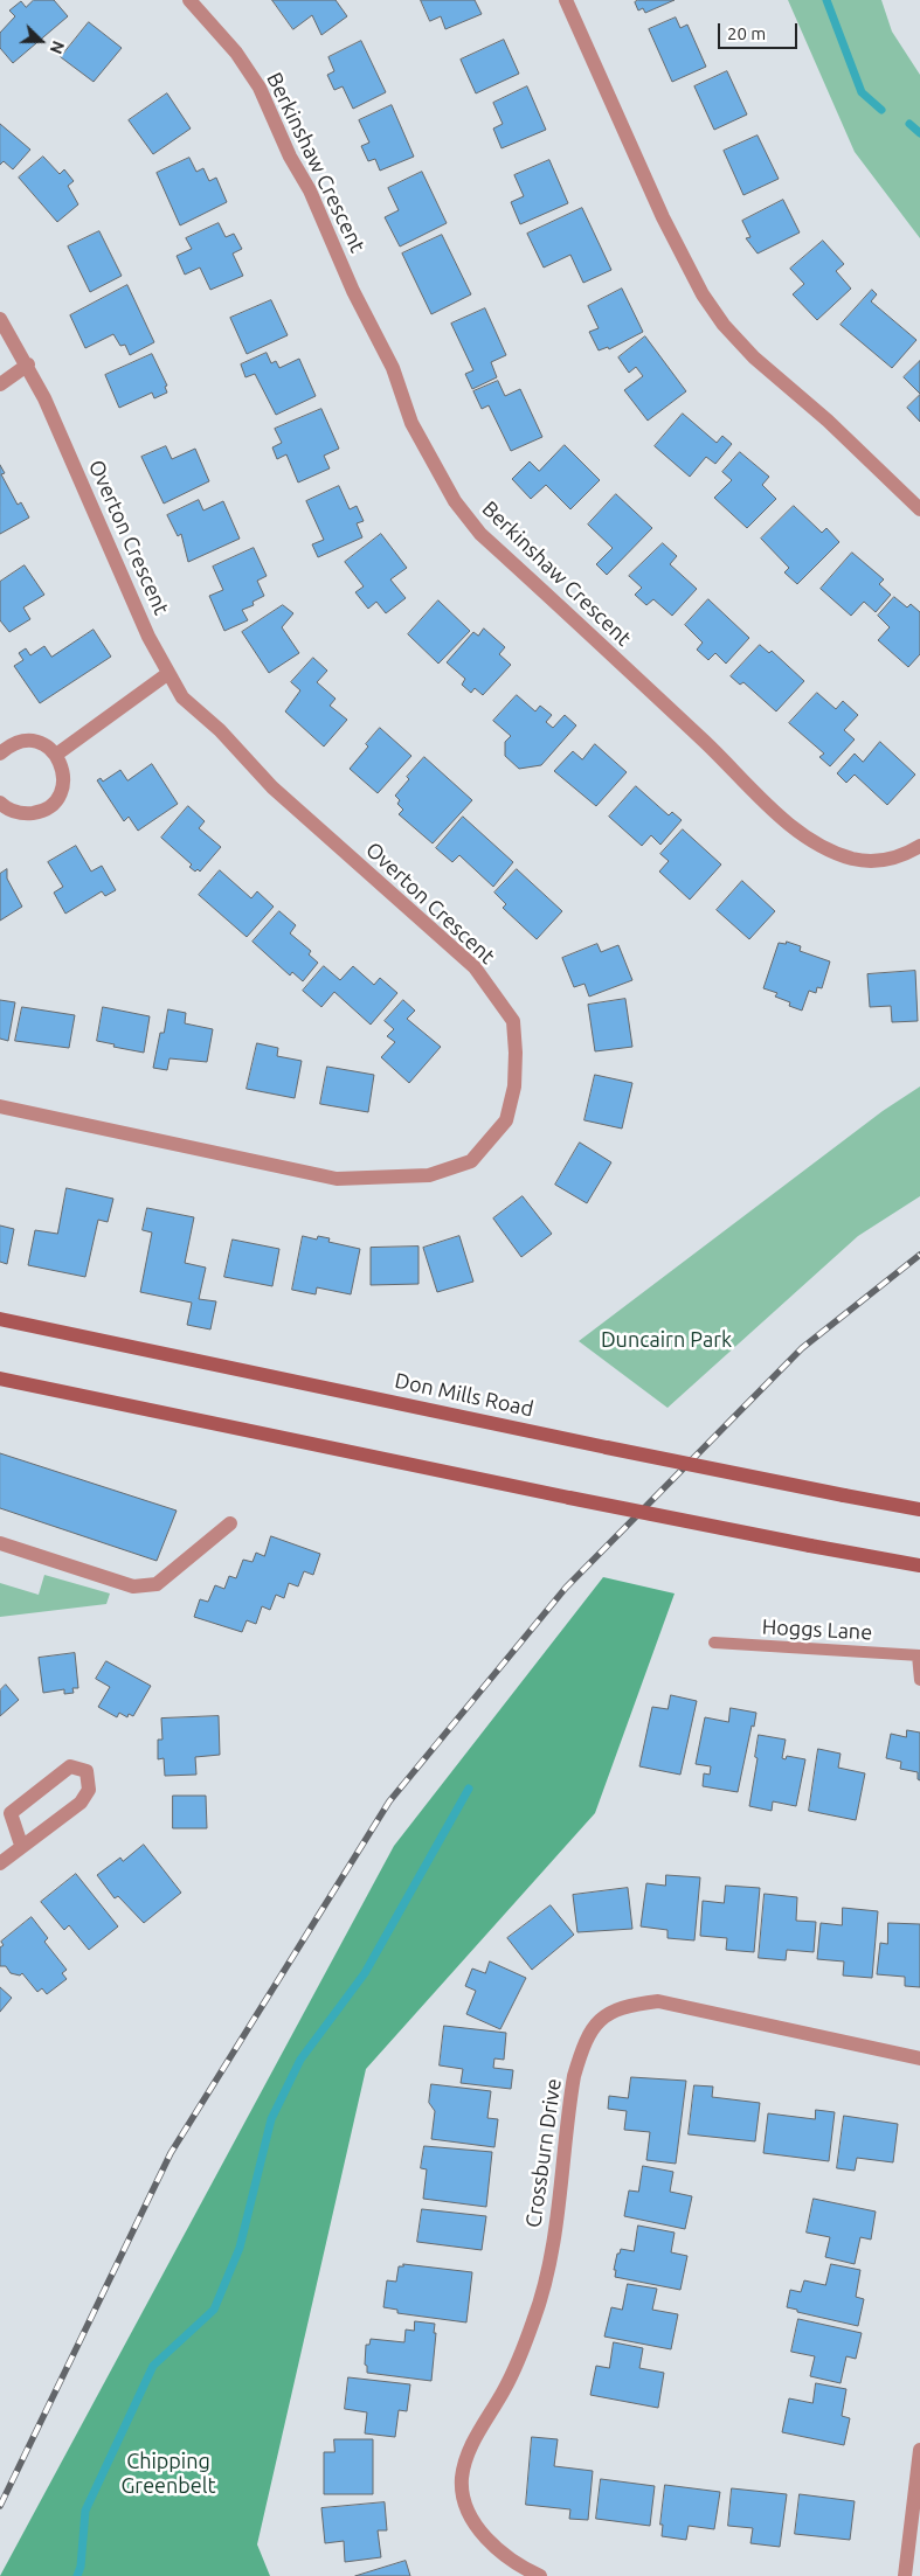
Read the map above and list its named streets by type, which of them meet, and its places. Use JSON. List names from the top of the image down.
{
  "streets": {
    "main road": ["Don Mills Road"],
    "street": ["Berkinshaw Crescent", "Overton Crescent", "Crossburn Drive"],
    "lane": ["Hoggs Lane"]
  },
  "parks": ["Duncairn Park", "Chipping Greenbelt"],
  "scale_bar": "20 m",
  "north": "right"
}
